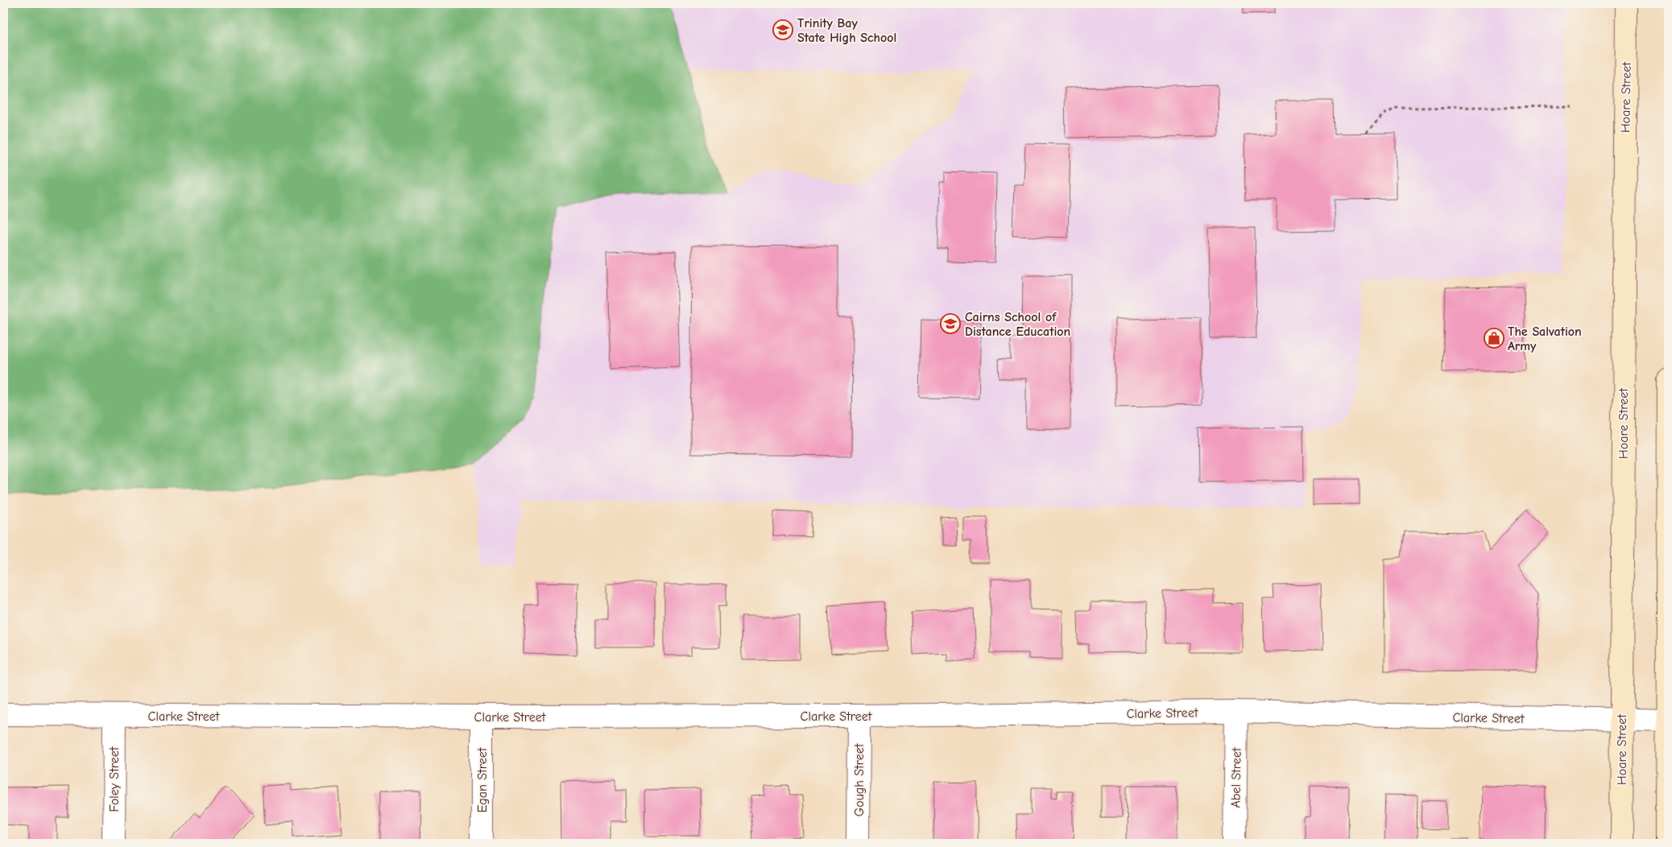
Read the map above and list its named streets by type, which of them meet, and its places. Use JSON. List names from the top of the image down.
{
  "streets": {
    "main road": ["Hoare Street"],
    "street": [
      "Clarke Street",
      "Abel Street",
      "Foley Street",
      "Egan Street",
      "Gough Street"
    ]
  },
  "crossings": [
    ["Hoare Street", "Clarke Street"],
    ["Clarke Street", "Abel Street"],
    ["Clarke Street", "Foley Street"],
    ["Clarke Street", "Egan Street"],
    ["Clarke Street", "Gough Street"]
  ],
  "places": {
    "school or university": ["Trinity Bay State High School", "Cairns School of Distance Education"],
    "shop": ["The Salvation Army"]
  }
}
